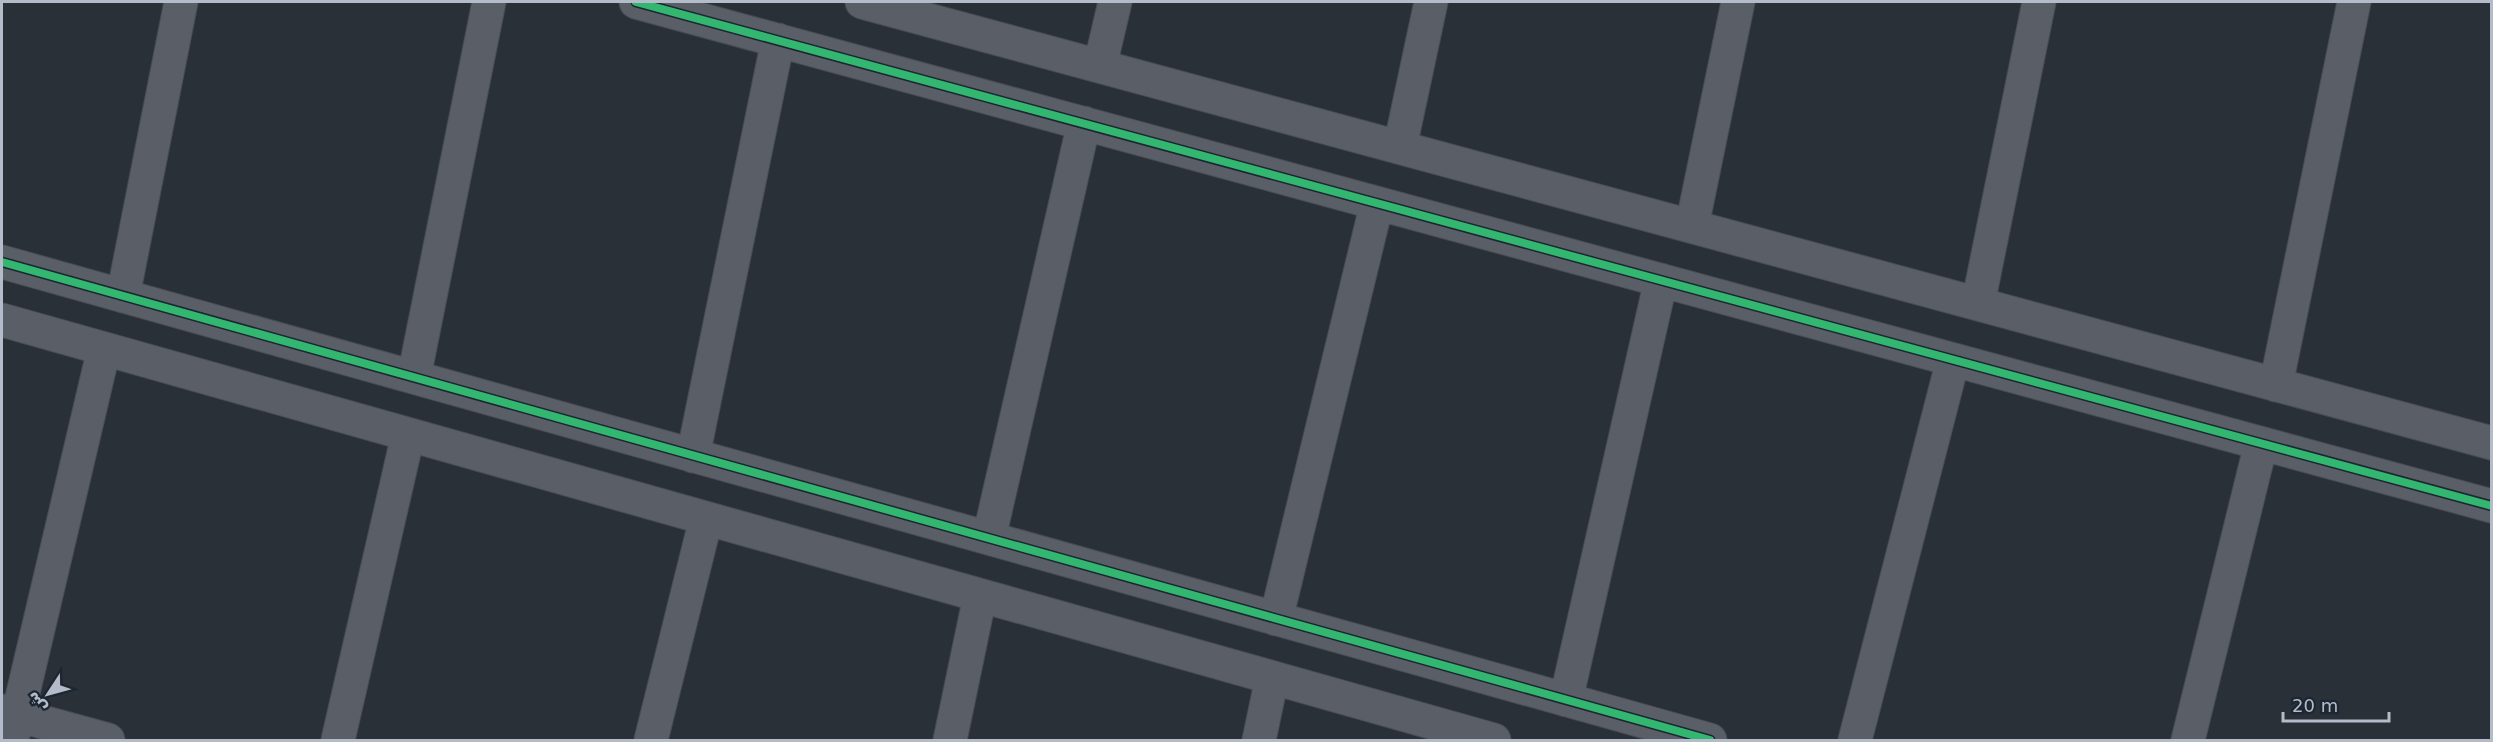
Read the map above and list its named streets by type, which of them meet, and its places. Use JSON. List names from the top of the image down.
{
  "scale_bar": "20 m",
  "north": "bottom left"
}
